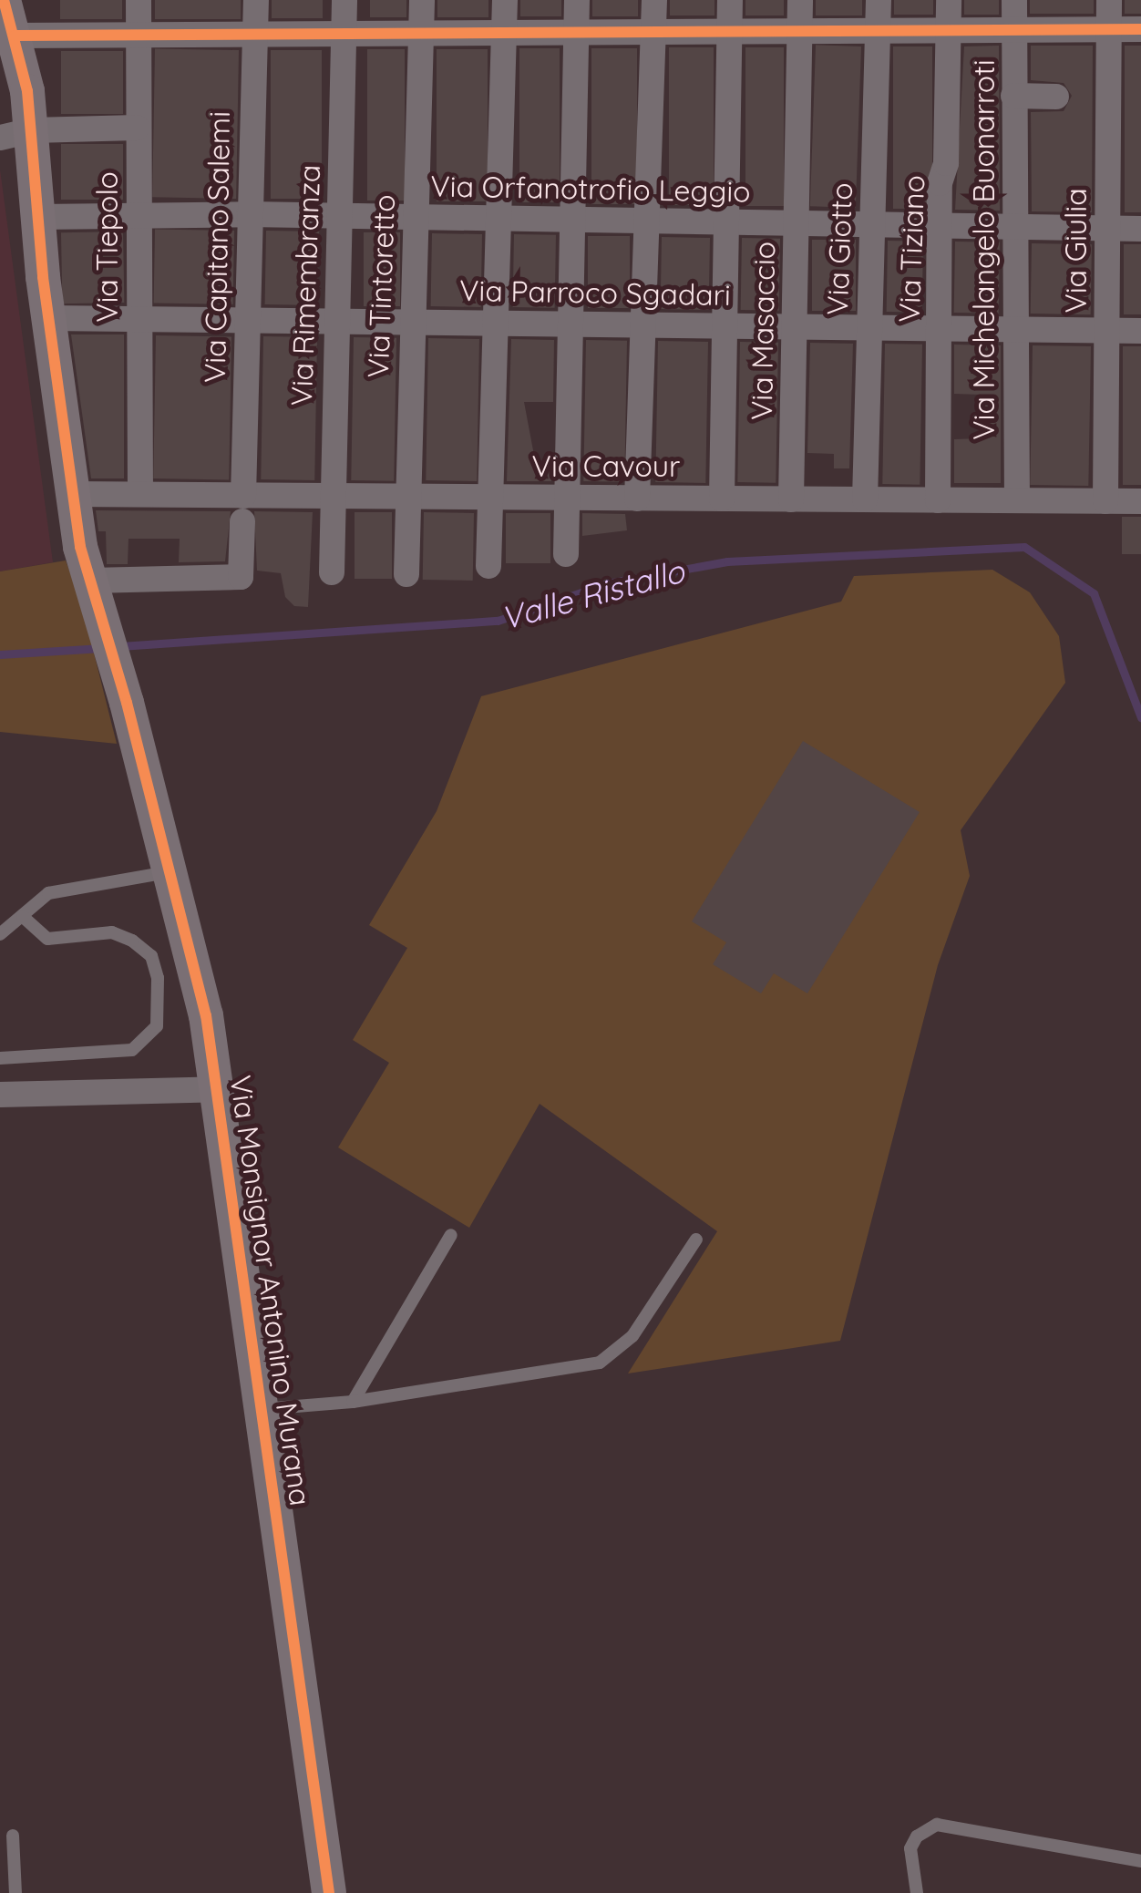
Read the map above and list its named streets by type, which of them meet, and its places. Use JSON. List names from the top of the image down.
{
  "streets": {
    "street": [
      "Via Orfanotrofio Leggio",
      "Via Tiepolo",
      "Via Capitano Salemi",
      "Via Giotto",
      "Via Tiziano",
      "Via Michelangelo Buonarroti",
      "Via Giulia",
      "Via Rimembranza",
      "Via Tintoretto",
      "Via Parroco Sgadari",
      "Via Masaccio",
      "Via Cavour",
      "Via Monsignor Antonino Murana"
    ]
  },
  "crossings": [
    ["Via Orfanotrofio Leggio", "Via Tiepolo"],
    ["Via Orfanotrofio Leggio", "Via Capitano Salemi"],
    ["Via Orfanotrofio Leggio", "Via Giotto"],
    ["Via Orfanotrofio Leggio", "Via Tiziano"],
    ["Via Orfanotrofio Leggio", "Via Michelangelo Buonarroti"],
    ["Via Orfanotrofio Leggio", "Via Giulia"],
    ["Via Orfanotrofio Leggio", "Via Rimembranza"],
    ["Via Orfanotrofio Leggio", "Via Tintoretto"],
    ["Via Orfanotrofio Leggio", "Via Masaccio"],
    ["Via Tiepolo", "Via Parroco Sgadari"],
    ["Via Tiepolo", "Via Cavour"],
    ["Via Capitano Salemi", "Via Parroco Sgadari"],
    ["Via Capitano Salemi", "Via Cavour"],
    ["Via Giotto", "Via Parroco Sgadari"],
    ["Via Giotto", "Via Cavour"],
    ["Via Tiziano", "Via Parroco Sgadari"],
    ["Via Tiziano", "Via Cavour"],
    ["Via Michelangelo Buonarroti", "Via Parroco Sgadari"],
    ["Via Michelangelo Buonarroti", "Via Cavour"],
    ["Via Giulia", "Via Parroco Sgadari"],
    ["Via Giulia", "Via Cavour"],
    ["Via Rimembranza", "Via Parroco Sgadari"],
    ["Via Rimembranza", "Via Cavour"],
    ["Via Tintoretto", "Via Parroco Sgadari"],
    ["Via Tintoretto", "Via Cavour"],
    ["Via Parroco Sgadari", "Via Masaccio"],
    ["Via Masaccio", "Via Cavour"]
  ],
  "water": ["Valle Ristallo"]
}
